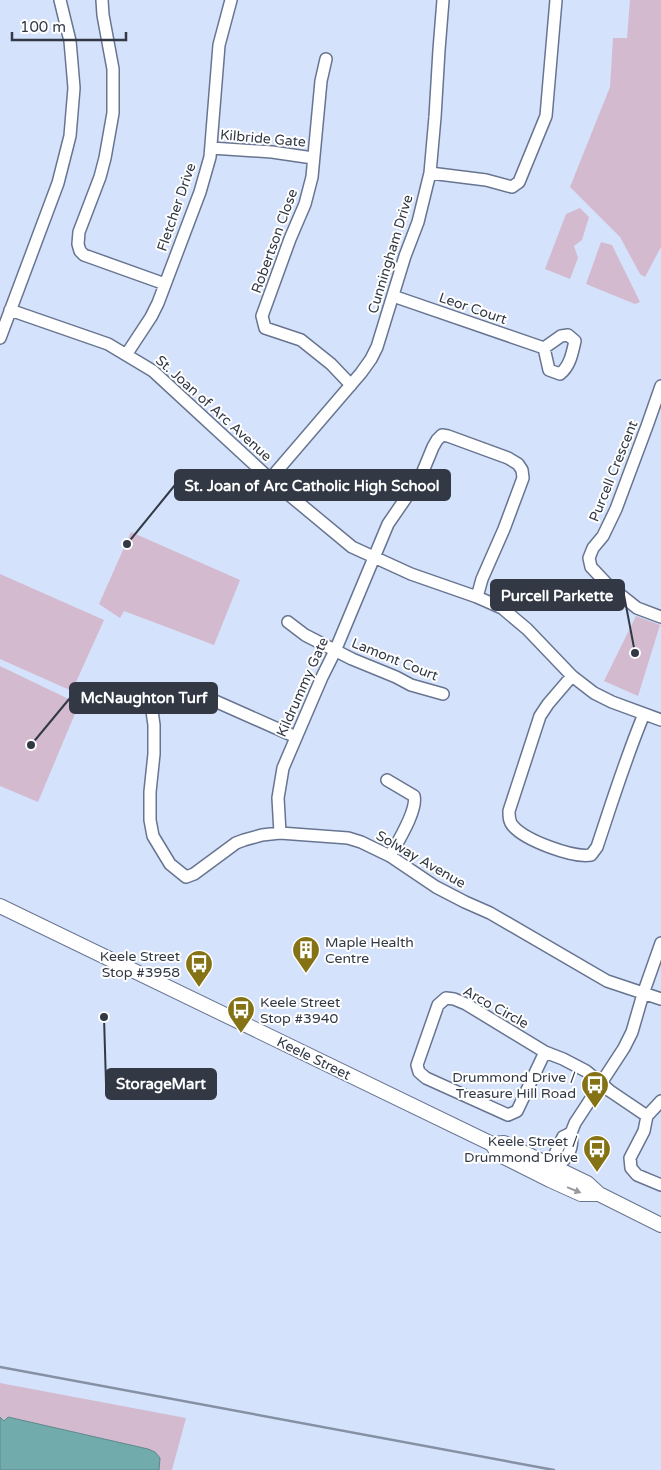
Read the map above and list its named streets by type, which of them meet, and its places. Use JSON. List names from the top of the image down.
{
  "streets": {
    "main road": ["Keele Street"],
    "street": [
      "Kilbride Gate",
      "Fletcher Drive",
      "Robertson Close",
      "Cunningham Drive",
      "Leor Court",
      "St. Joan of Arc Avenue",
      "Purcell Crescent",
      "Lamont Court",
      "Kildrummy Gate",
      "Solway Avenue",
      "Arco Circle"
    ]
  },
  "crossings": [
    ["Kilbride Gate", "Fletcher Drive"],
    ["Kilbride Gate", "Robertson Close"],
    ["Fletcher Drive", "St. Joan of Arc Avenue"],
    ["Robertson Close", "Cunningham Drive"],
    ["Cunningham Drive", "Leor Court"],
    ["Cunningham Drive", "St. Joan of Arc Avenue"],
    ["St. Joan of Arc Avenue", "Kildrummy Gate"],
    ["Lamont Court", "Kildrummy Gate"],
    ["Kildrummy Gate", "Solway Avenue"]
  ],
  "places": {
    "other": [
      "St. Joan of Arc Catholic High School",
      "Purcell Parkette",
      "McNaughton Turf",
      "StorageMart"
    ],
    "building": ["Maple Health Centre"],
    "bus stop": [
      "Keele Street Stop #3958",
      "Keele Street Stop #3940",
      "Drummond Drive / Treasure Hill Road",
      "Keele Street / Drummond Drive"
    ]
  },
  "scale_bar": "100 m"
}
